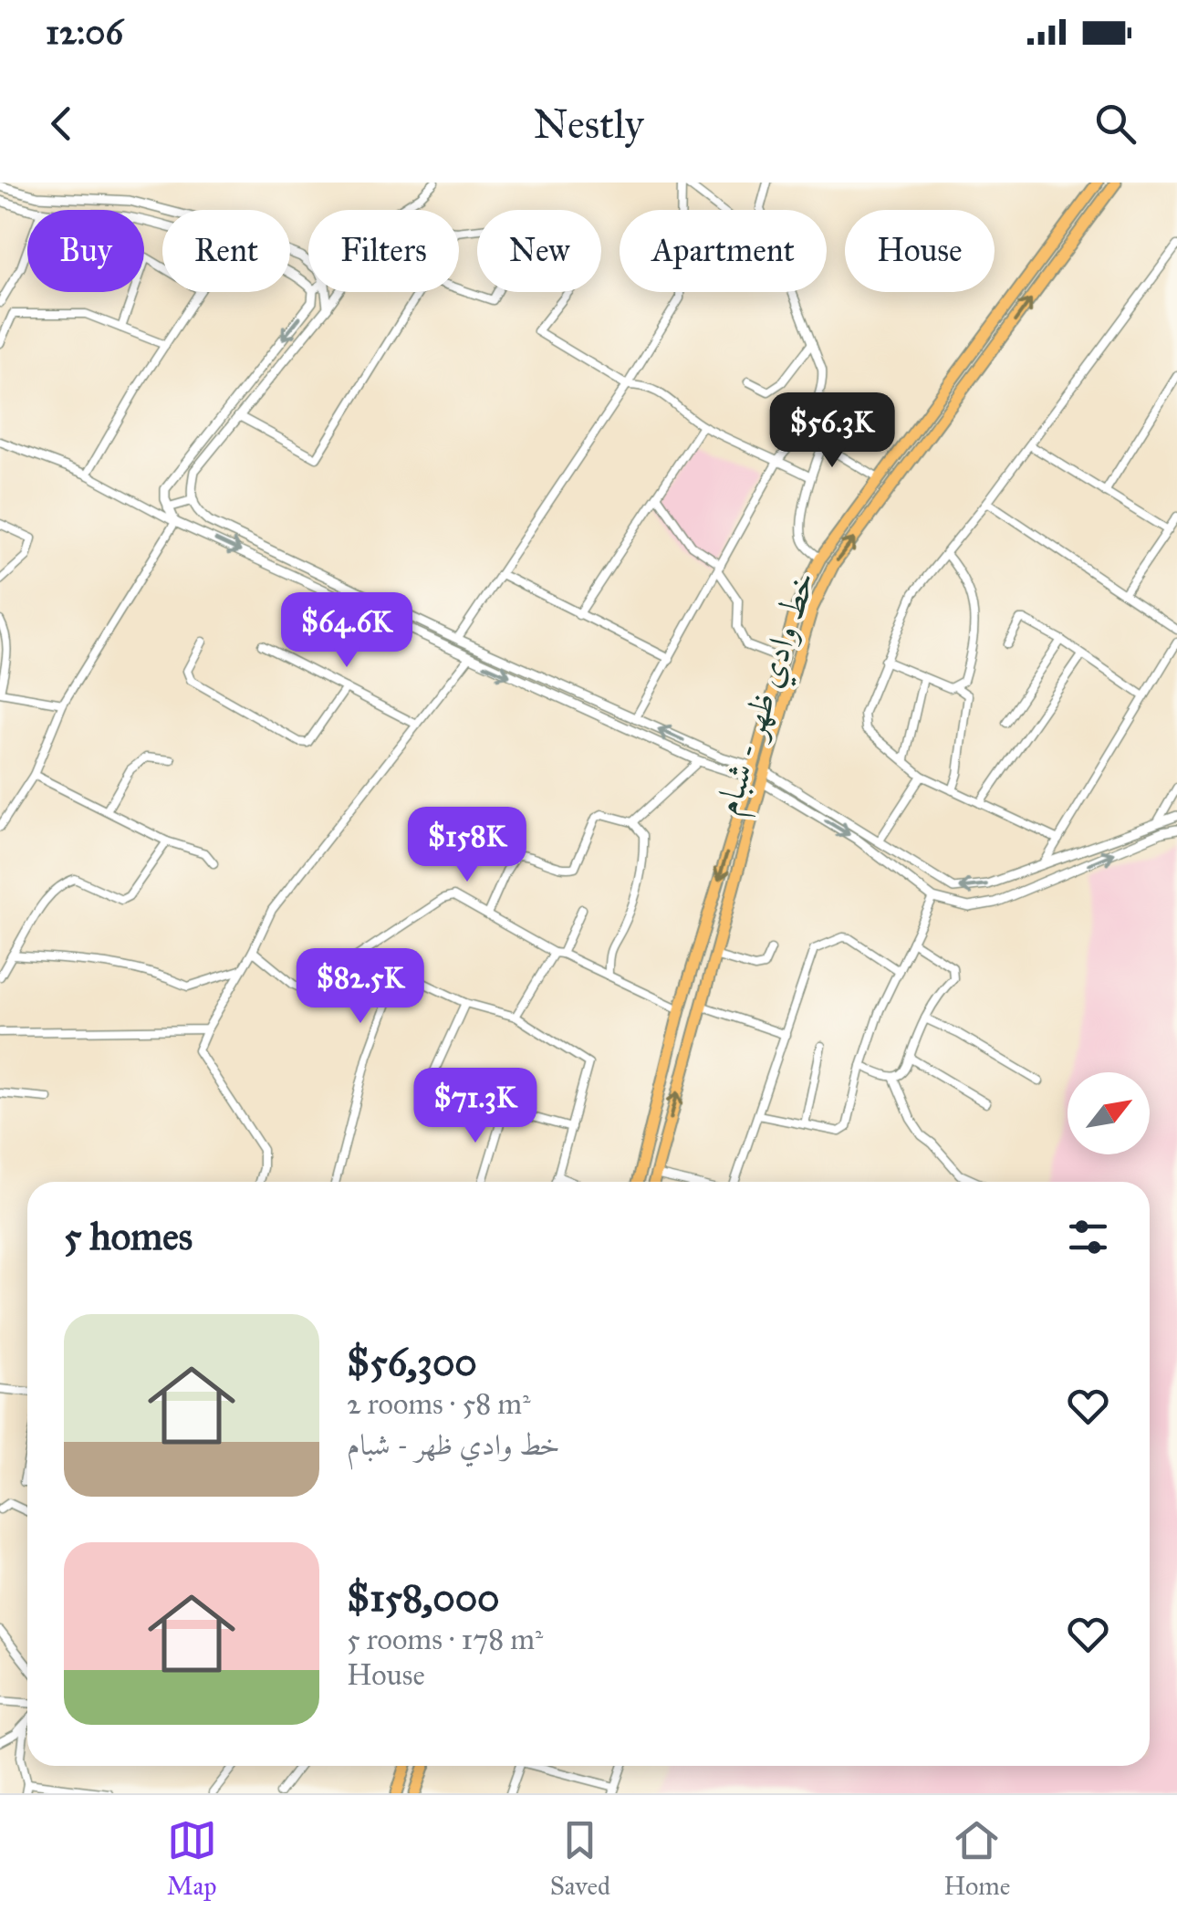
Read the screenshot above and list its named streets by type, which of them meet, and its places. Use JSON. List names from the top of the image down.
{
  "streets": {
    "main road": ["خط وادي ظهر - شبام"]
  },
  "north": "top right",
  "page": {
    "status": "12:06",
    "header": "Nestly",
    "chip": [
      "Buy",
      "Rent",
      "Filters",
      "New",
      "Apartment",
      "House"
    ],
    "price": [
      "$56.3K",
      "$64.6K",
      "$158K",
      "$82.5K",
      "$71.3K"
    ],
    "heading": "5 homes",
    "list": [
      {
        "name": "$56,300",
        "note": "2 rooms · 58 m² · خط وادي ظهر - شبام"
      },
      {
        "name": "$158,000",
        "note": "5 rooms · 178 m² · House"
      }
    ],
    "tabs": ["Map", "Saved", "Home"]
  }
}
